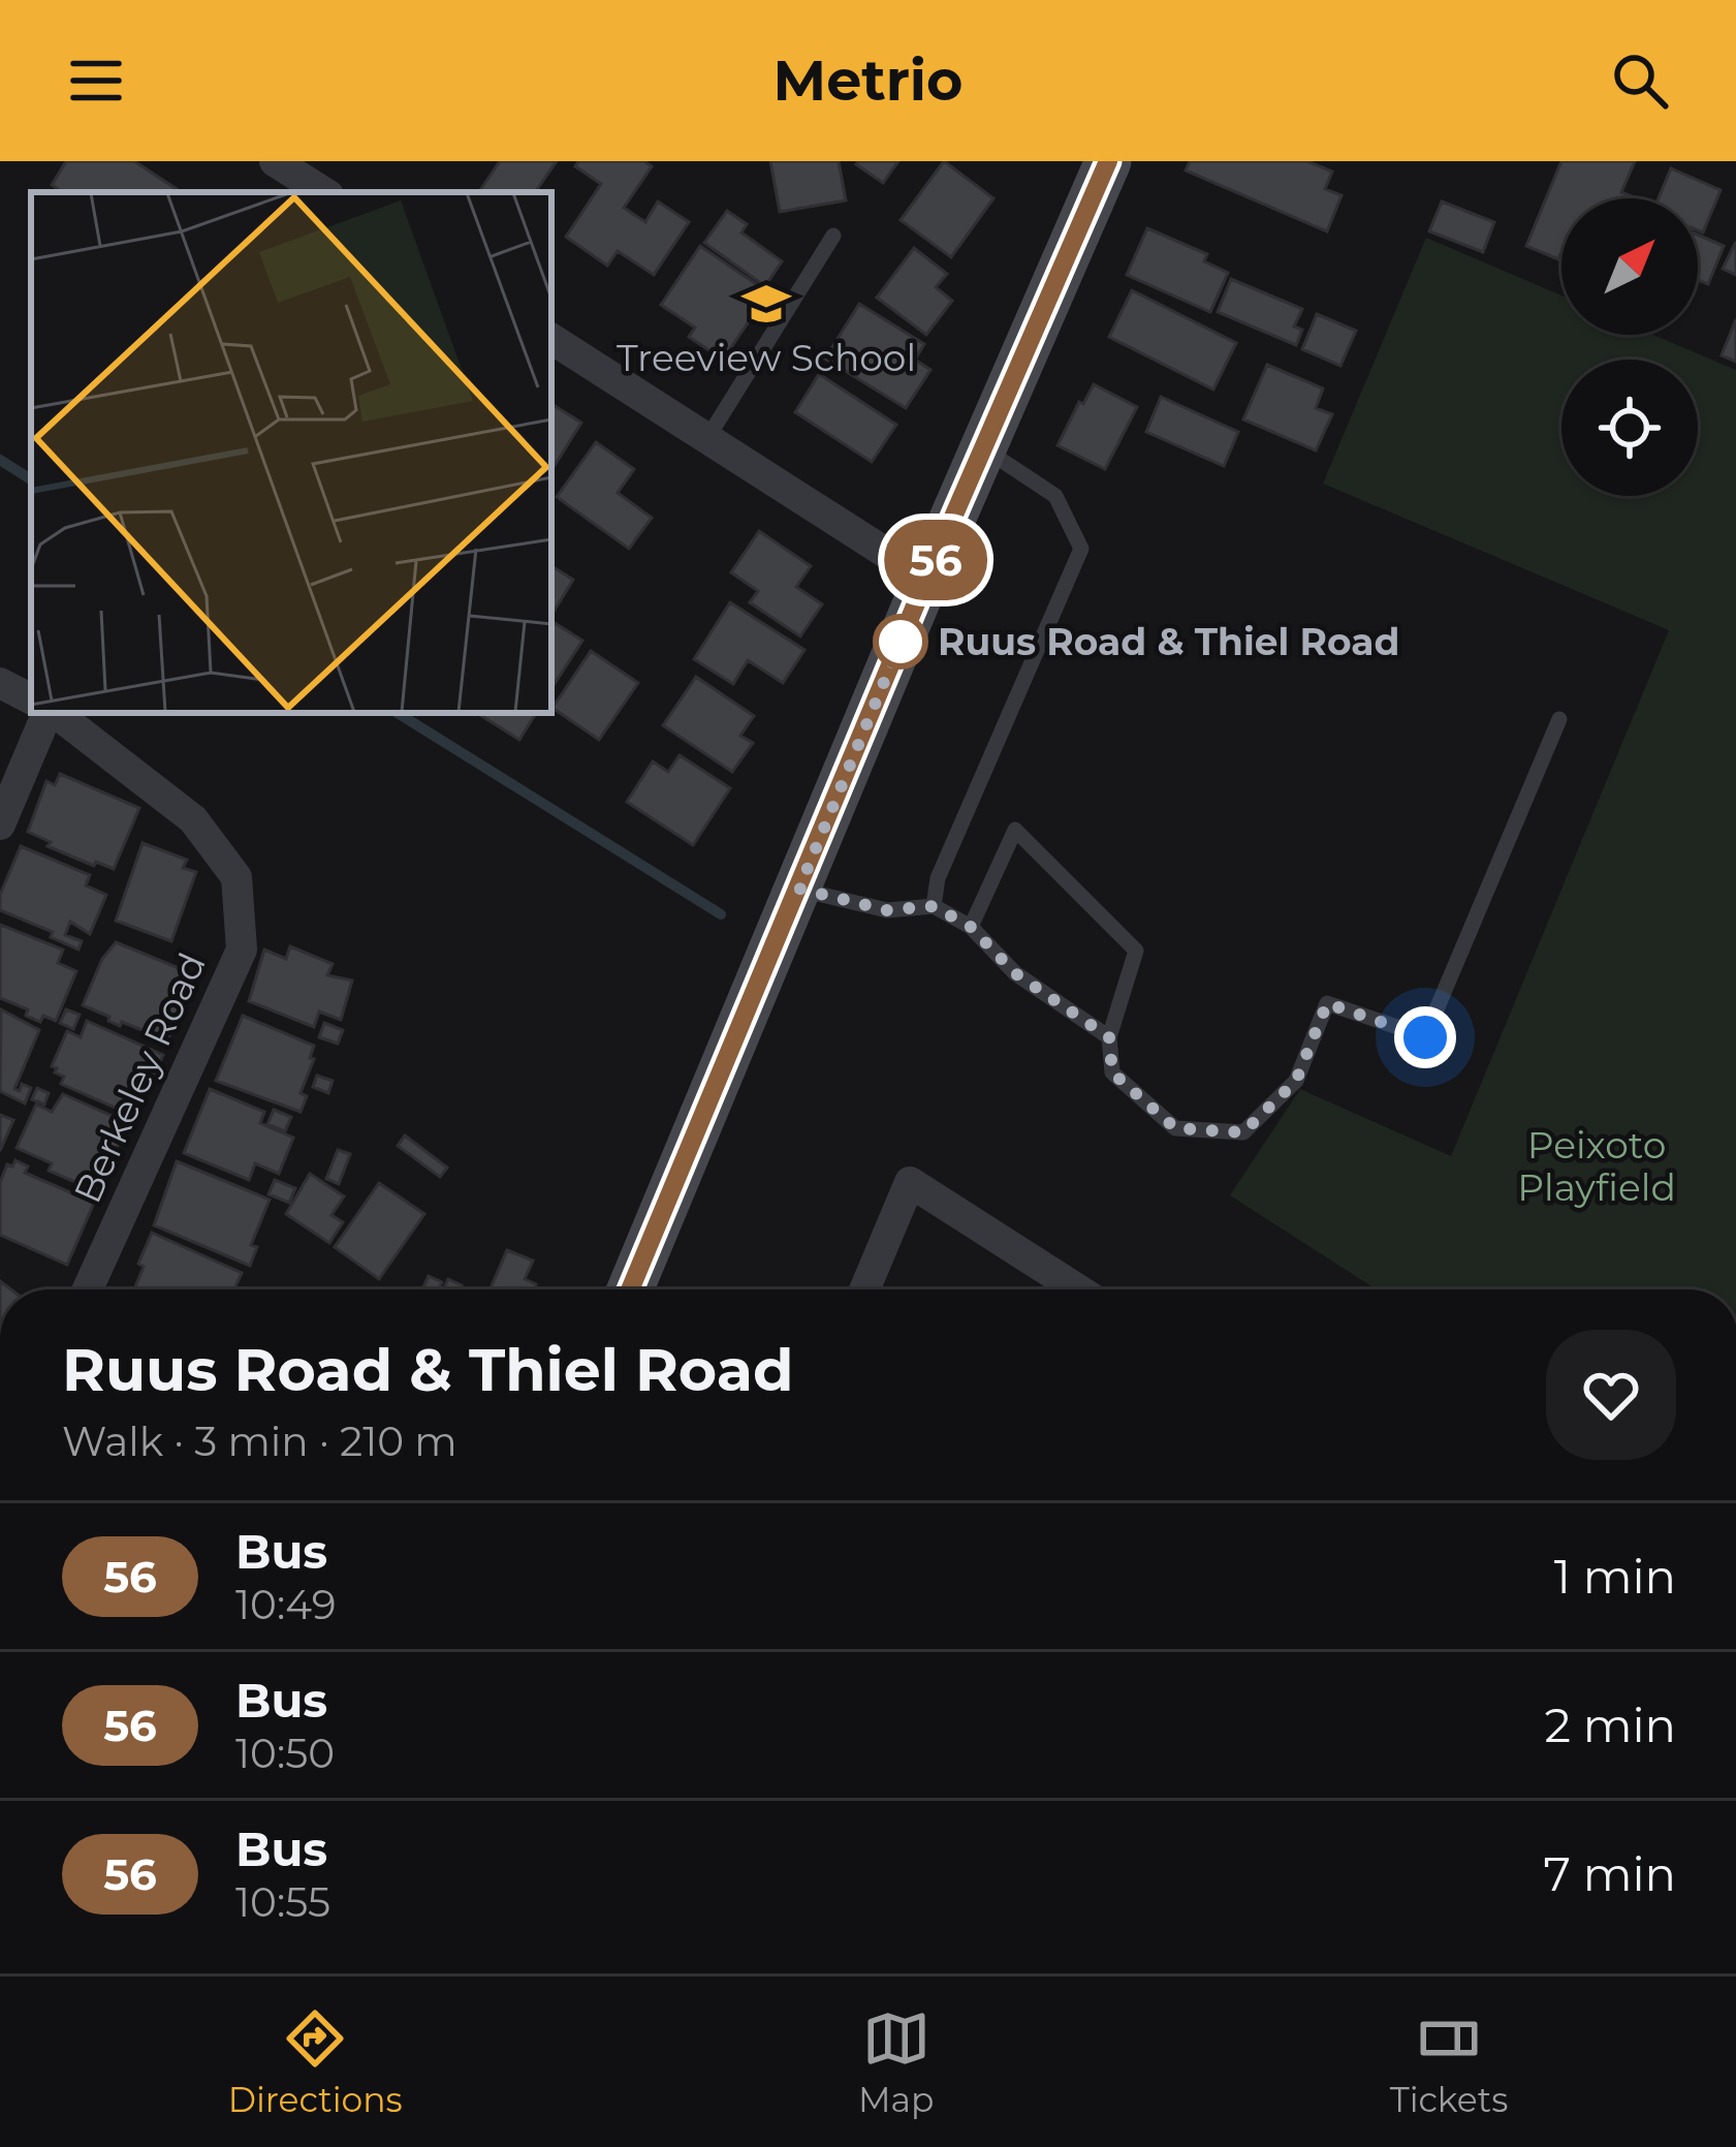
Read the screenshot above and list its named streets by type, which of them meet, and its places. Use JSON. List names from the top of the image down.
{
  "streets": {
    "street": ["Berkeley Road"]
  },
  "parks": ["Peixoto Playfield"],
  "places": {
    "school or university": ["Treeview School"],
    "other": ["Ruus Road & Thiel Road"]
  },
  "lines": ["bus line 56"],
  "north": "top right",
  "page": {
    "header": "Metrio",
    "on_map": "56",
    "heading": ["Ruus Road & Thiel Road", "Walk · 3 min · 210 m"],
    "list": [
      {
        "mark": "56",
        "name": "Bus",
        "note": "10:49",
        "value": "1 min"
      },
      {
        "mark": "56",
        "name": "Bus",
        "note": "10:50",
        "value": "2 min"
      },
      {
        "mark": "56",
        "name": "Bus",
        "note": "10:55",
        "value": "7 min"
      }
    ],
    "tabs": ["Directions", "Map", "Tickets"]
  }
}
